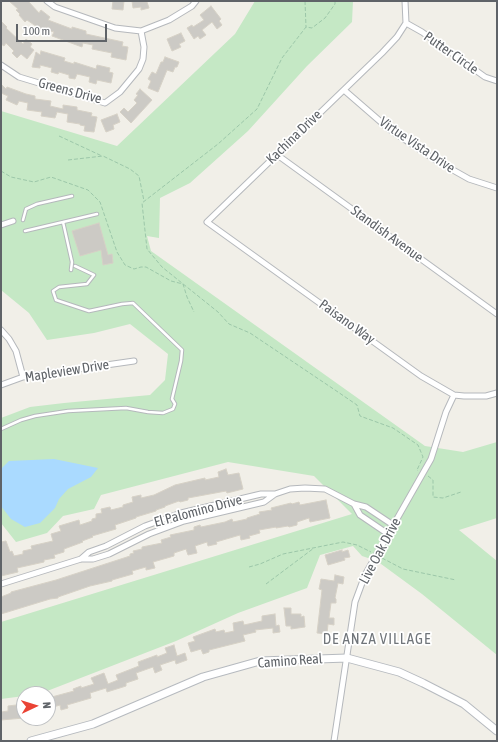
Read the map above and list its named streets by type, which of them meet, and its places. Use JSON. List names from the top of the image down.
{
  "streets": {
    "main road": ["Camino Real"],
    "street": [
      "Putter Circle",
      "Greens Drive",
      "Kachina Drive",
      "Virtue Vista Drive",
      "Standish Avenue",
      "Paisano Way",
      "Mapleview Drive",
      "El Palomino Drive",
      "Live Oak Drive"
    ]
  },
  "crossings": [
    ["Putter Circle", "Kachina Drive"],
    ["Kachina Drive", "Virtue Vista Drive"],
    ["Kachina Drive", "Standish Avenue"],
    ["Kachina Drive", "Paisano Way"],
    ["Paisano Way", "Live Oak Drive"],
    ["El Palomino Drive", "Live Oak Drive"],
    ["Live Oak Drive", "Camino Real"]
  ],
  "districts": ["DE ANZA VILLAGE"],
  "scale_bar": "100 m",
  "north": "right"
}
